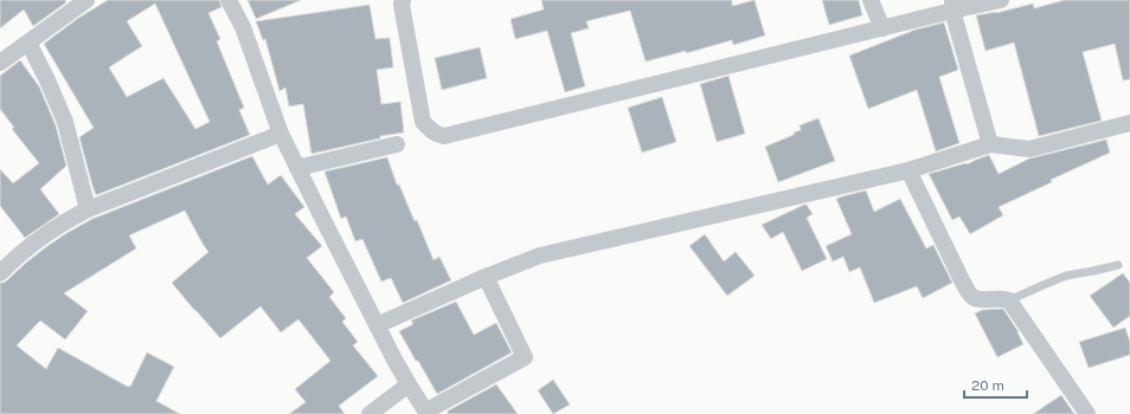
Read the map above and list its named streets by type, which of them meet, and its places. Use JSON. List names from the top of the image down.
{
  "scale_bar": "20 m"
}
